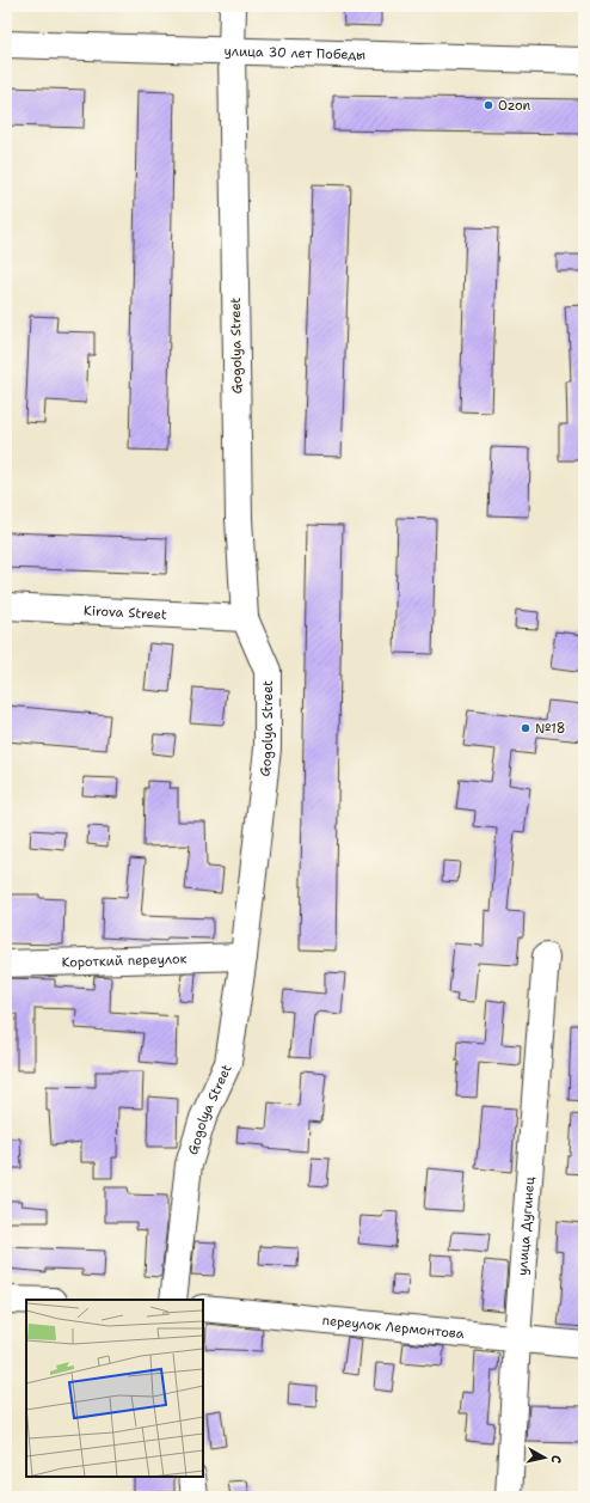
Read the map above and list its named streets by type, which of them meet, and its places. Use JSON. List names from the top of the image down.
{
  "streets": {
    "street": [
      "улица 30 лет Победы",
      "Gogolya Street",
      "Kirova Street",
      "Короткий переулок",
      "улица Дугинец",
      "переулок Лермонтова"
    ]
  },
  "crossings": [
    ["улица 30 лет Победы", "Gogolya Street"],
    ["Gogolya Street", "Kirova Street"],
    ["Gogolya Street", "Короткий переулок"],
    ["улица Дугинец", "переулок Лермонтова"]
  ],
  "places": ["Ozon", "№18"],
  "north": "right"
}
